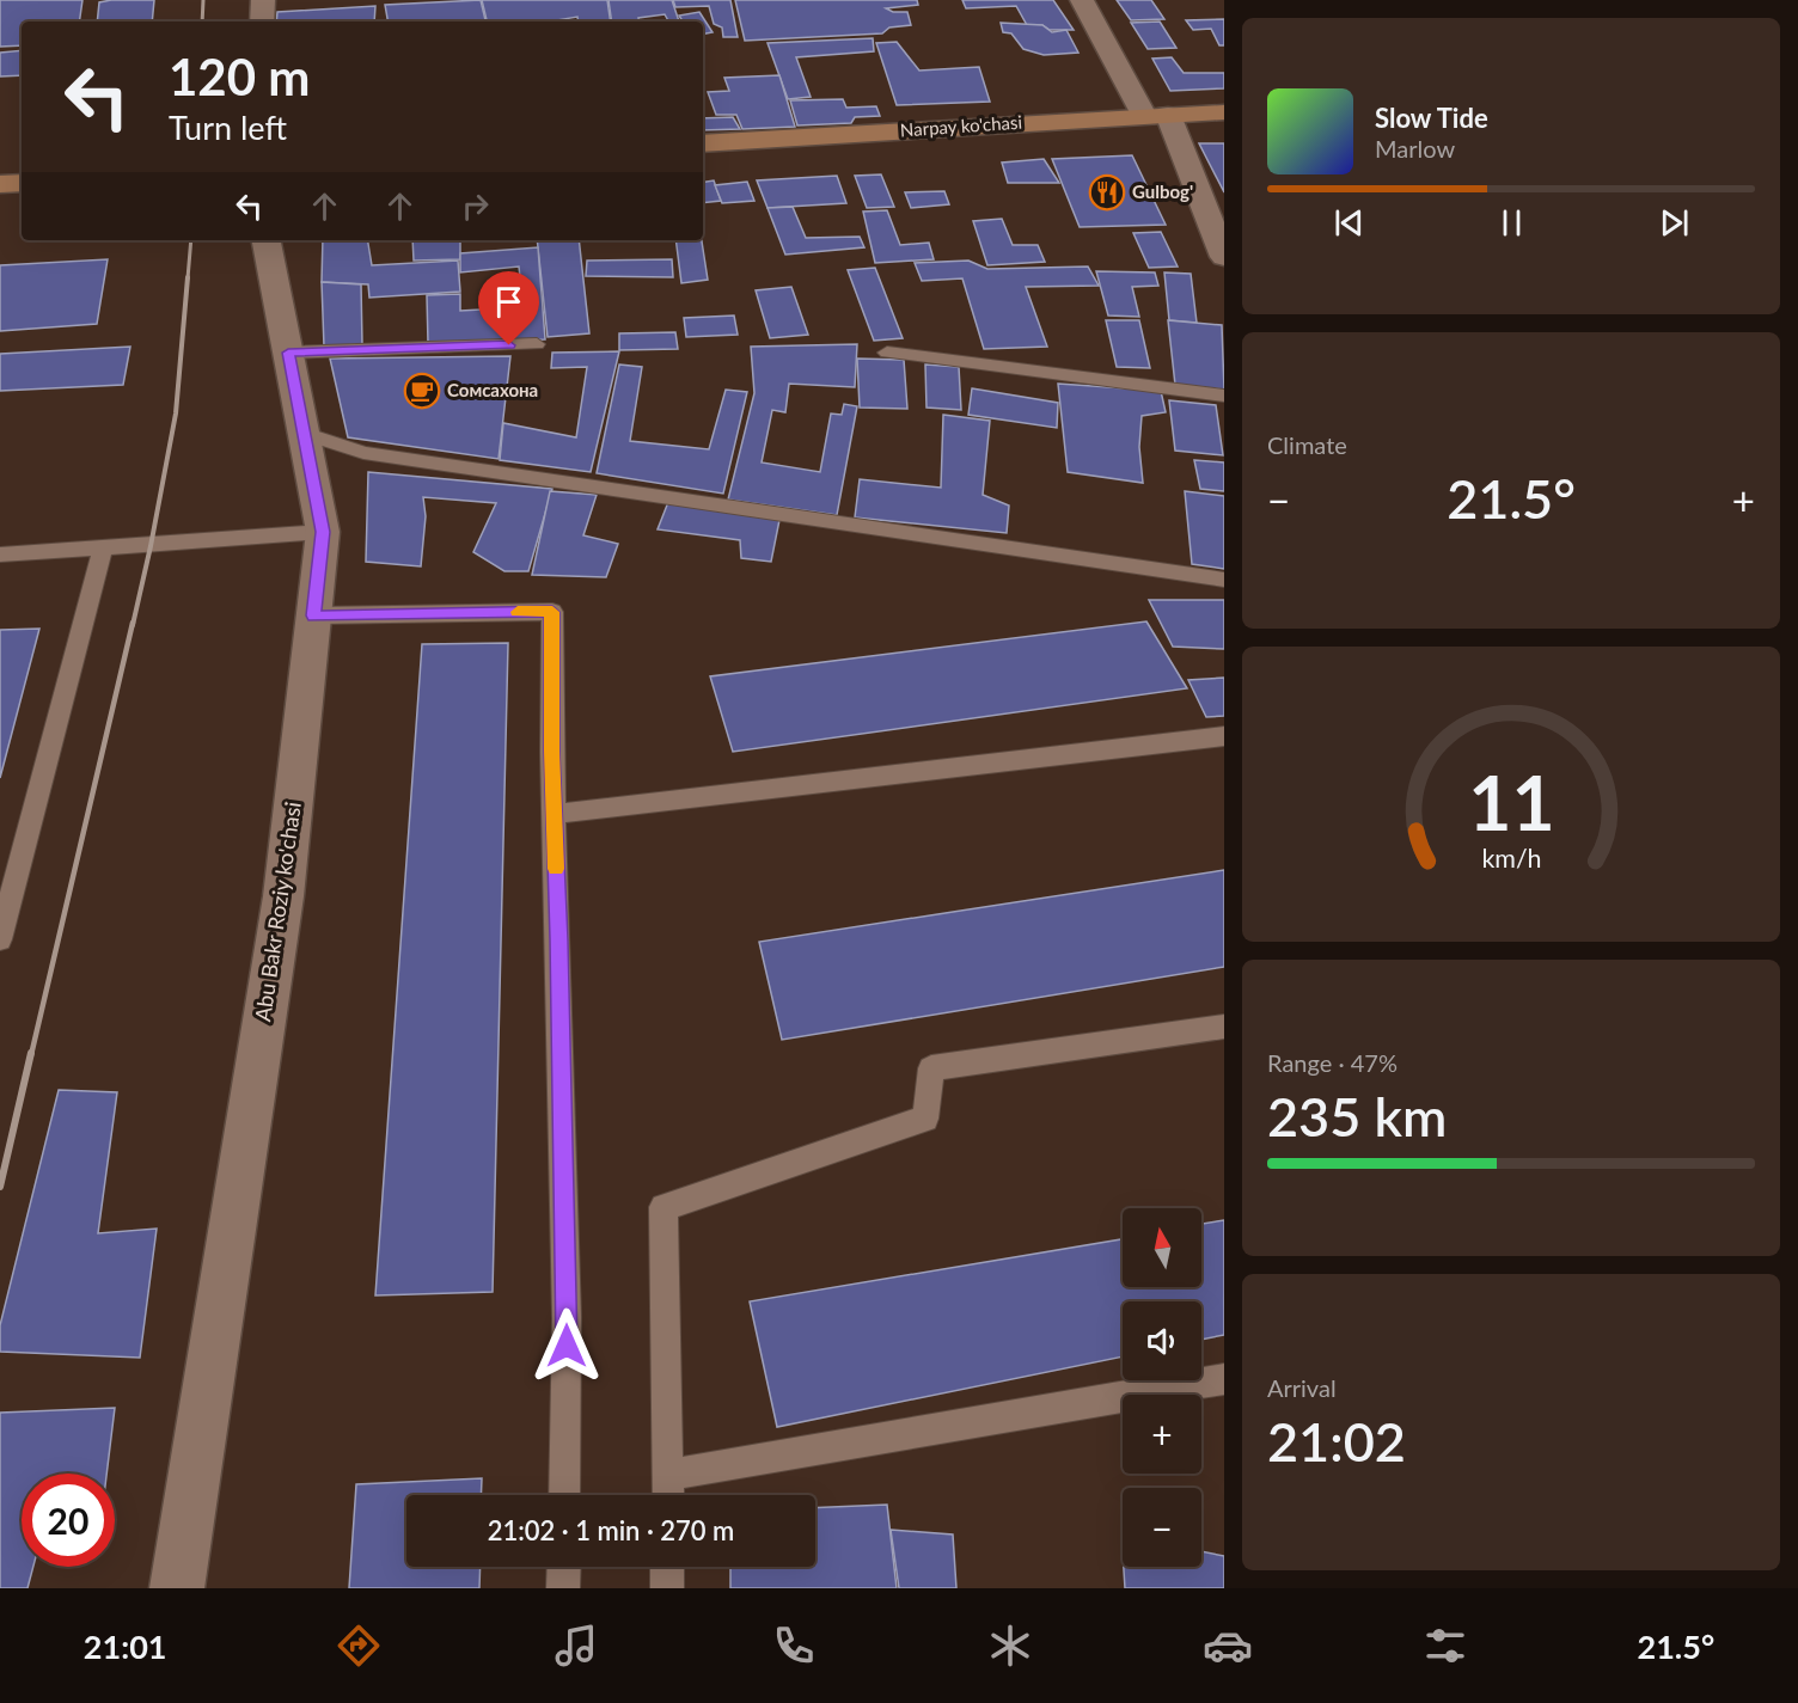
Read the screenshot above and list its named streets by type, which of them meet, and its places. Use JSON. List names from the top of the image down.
{
  "streets": {
    "main road": ["Narpay ko'chasi"],
    "street": ["Abu Bakr Roziy ko'chasi"]
  },
  "places": {
    "restaurant": ["Gulbog'"],
    "cafe": ["Сомсахона"]
  },
  "north": "top",
  "page": {
    "turn": ["120 m", "Turn left"],
    "song": ["Slow Tide", "Marlow"],
    "tile": [
      "Climate",
      ["Range · 47%", "235 km"],
      ["Arrival", "21:02"]
    ],
    "heat": ["−", "21.5°", "+"],
    "map_buttons": ["+", "−"],
    "limit": "20",
    "trip": "21:02 · 1 min · 270 m",
    "tabs": ["21:01", "21.5°"],
    "gauge": ["11", "km/h"]
  }
}
